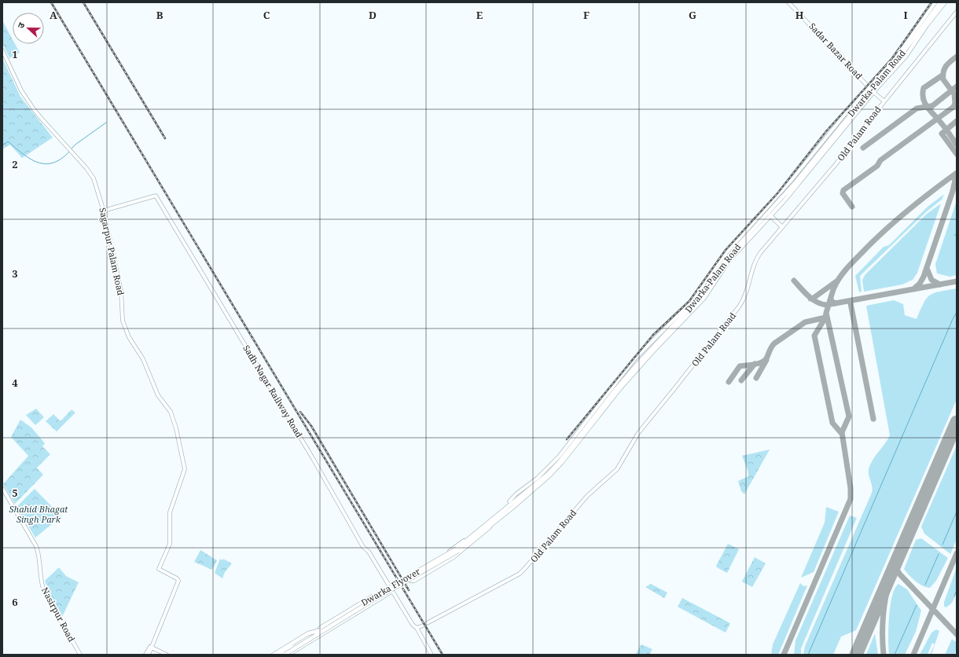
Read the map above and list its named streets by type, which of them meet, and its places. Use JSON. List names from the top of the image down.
{
  "streets": {
    "main road": ["Dwarka-Palam Road", "Dwarka Flyover"],
    "street": [
      "Sadar Bazar Road",
      "Old Palam Road",
      "Sagarpur Palam Road",
      "Sadh Nagar Railway Road",
      "Nasirpur Road"
    ]
  },
  "crossings": [
    ["Sadar Bazar Road", "Dwarka-Palam Road"],
    ["Sadar Bazar Road", "Old Palam Road"],
    ["Dwarka-Palam Road", "Dwarka Flyover"],
    ["Sagarpur Palam Road", "Sadh Nagar Railway Road"]
  ],
  "parks": ["Shahid Bhagat Singh Park"],
  "north": "left",
  "grid": {
    "columns": [
      "A",
      "B",
      "C",
      "D",
      "E",
      "F",
      "G",
      "H",
      "I"
    ],
    "rows": [
      "1",
      "2",
      "3",
      "4",
      "5",
      "6"
    ]
  }
}
